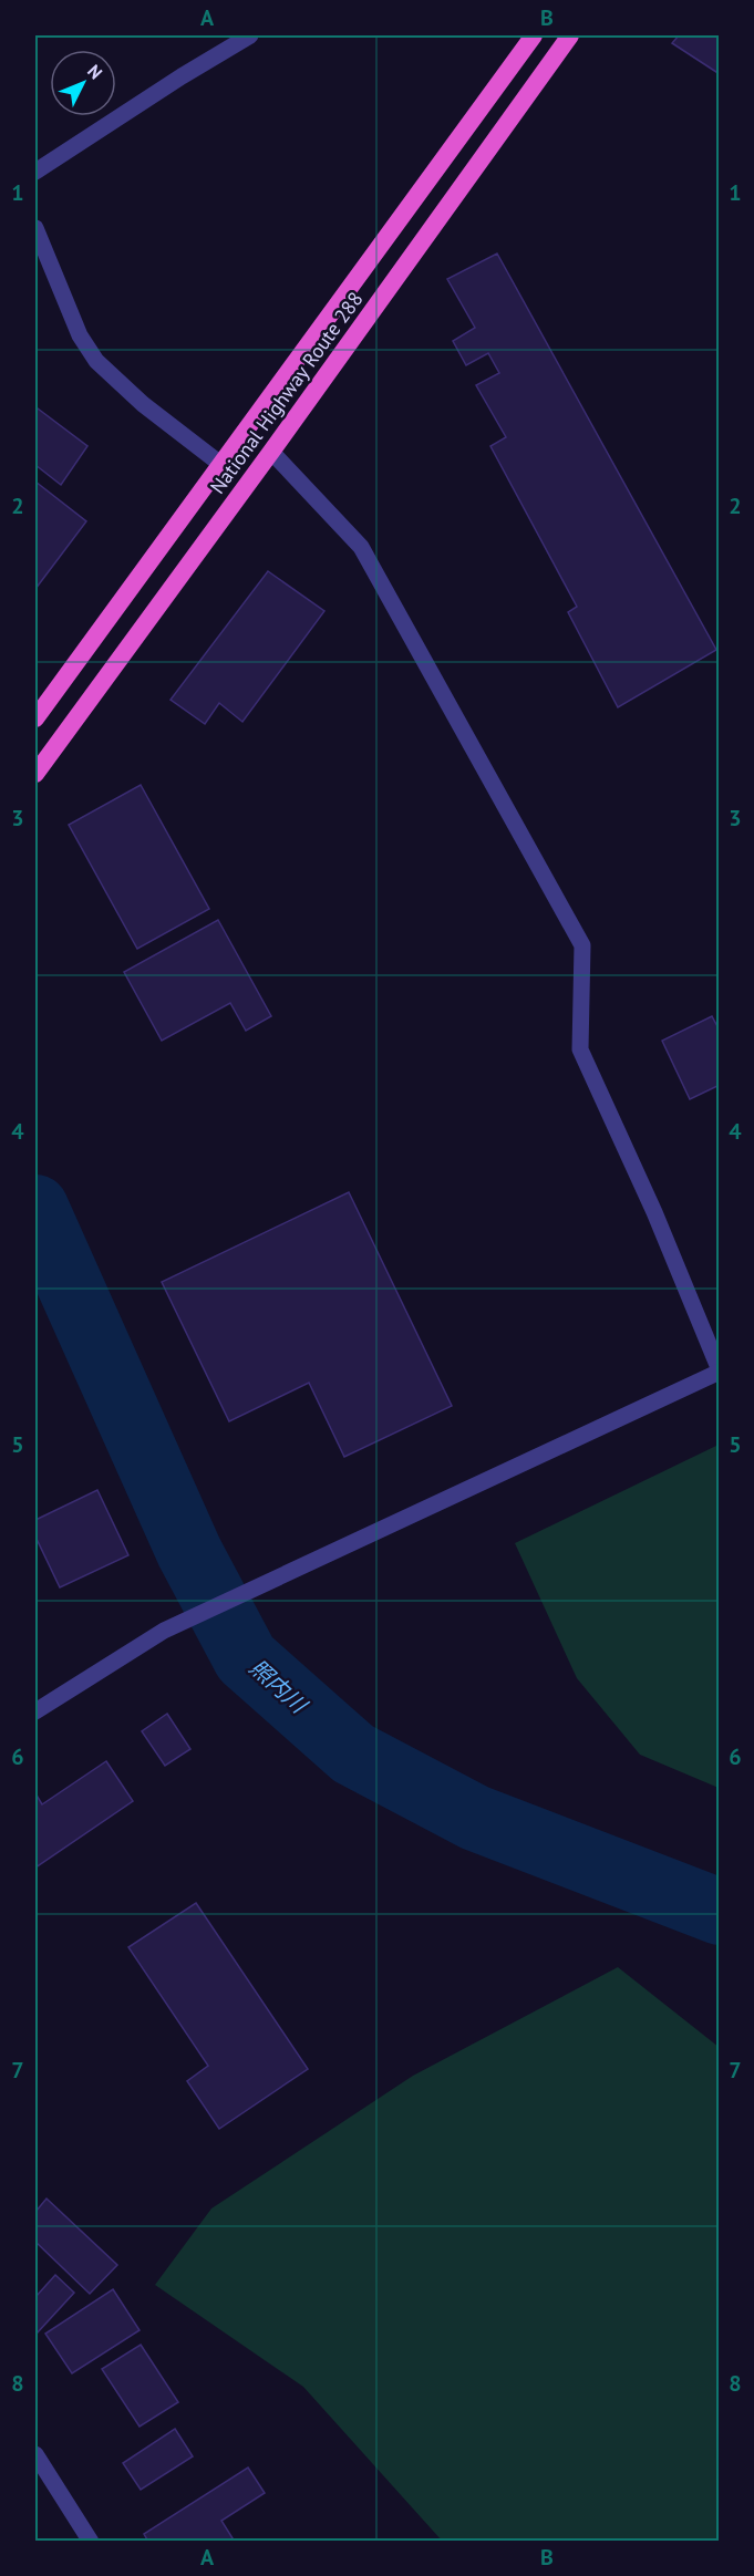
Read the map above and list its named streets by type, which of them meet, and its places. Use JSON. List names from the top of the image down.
{
  "streets": {
    "highway": ["National Highway Route 288"]
  },
  "water": ["照内川"],
  "north": "top right",
  "grid": {
    "columns": ["A", "B"],
    "rows": [
      "1",
      "2",
      "3",
      "4",
      "5",
      "6",
      "7",
      "8"
    ]
  }
}
